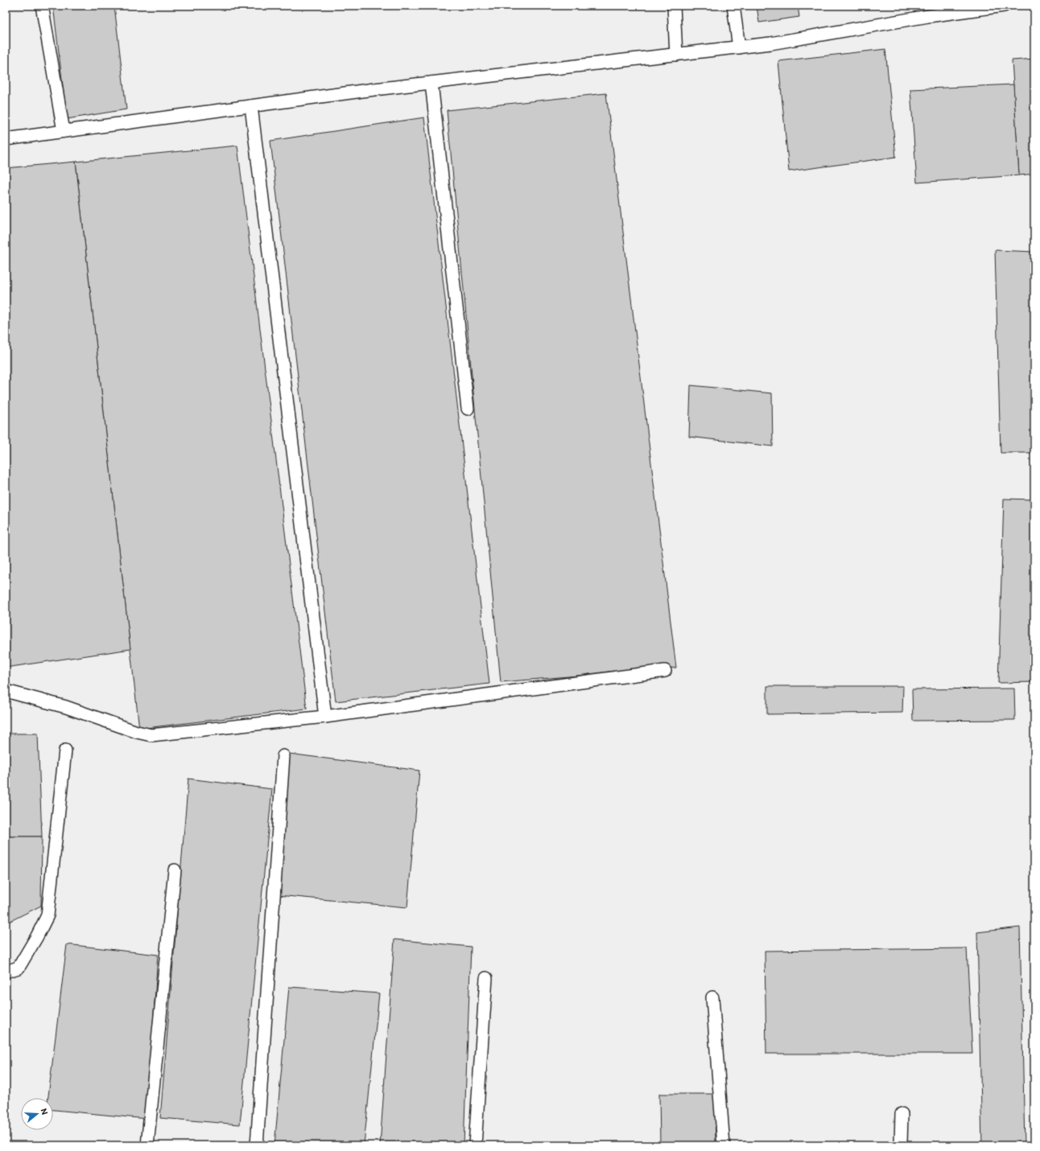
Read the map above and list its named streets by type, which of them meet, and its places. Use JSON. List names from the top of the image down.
{
  "north": "right"
}
